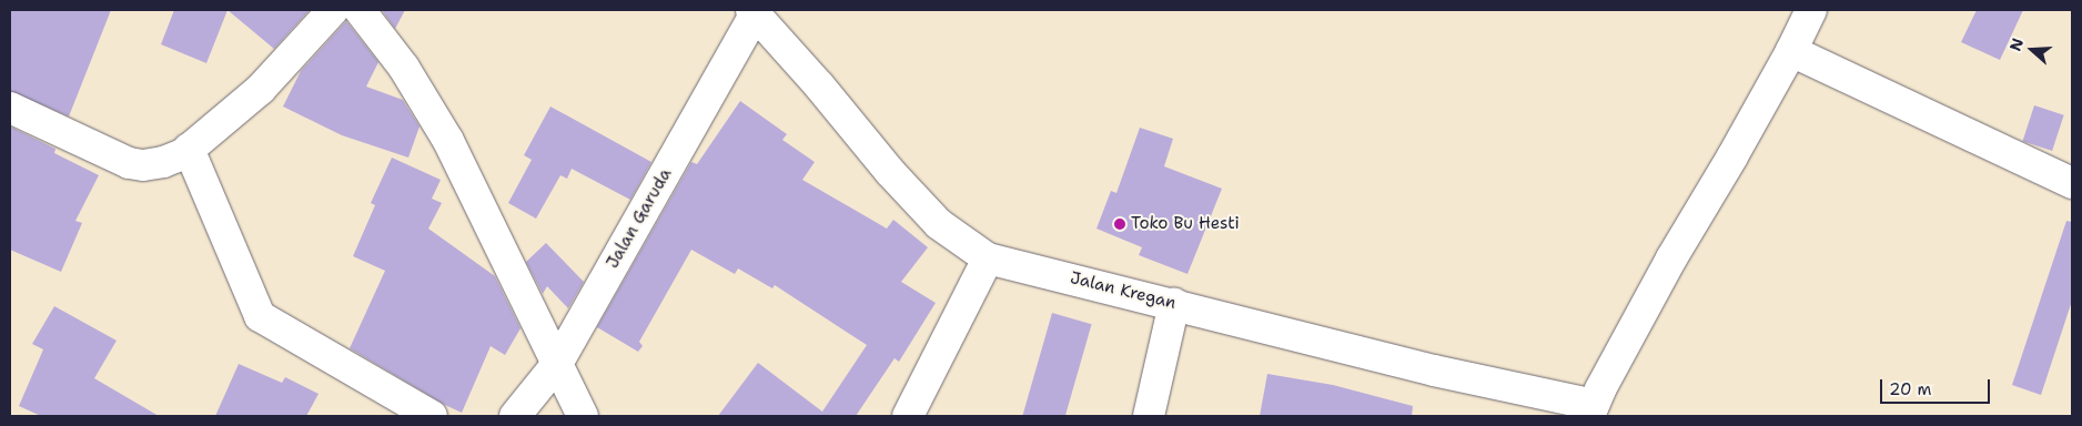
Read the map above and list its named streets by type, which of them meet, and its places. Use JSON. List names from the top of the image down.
{
  "streets": {
    "street": ["Jalan Garuda", "Jalan Kregan"]
  },
  "crossings": [
    ["Jalan Garuda", "Jalan Kregan"]
  ],
  "places": ["Toko Bu Hesti"],
  "scale_bar": "20 m",
  "north": "left"
}
